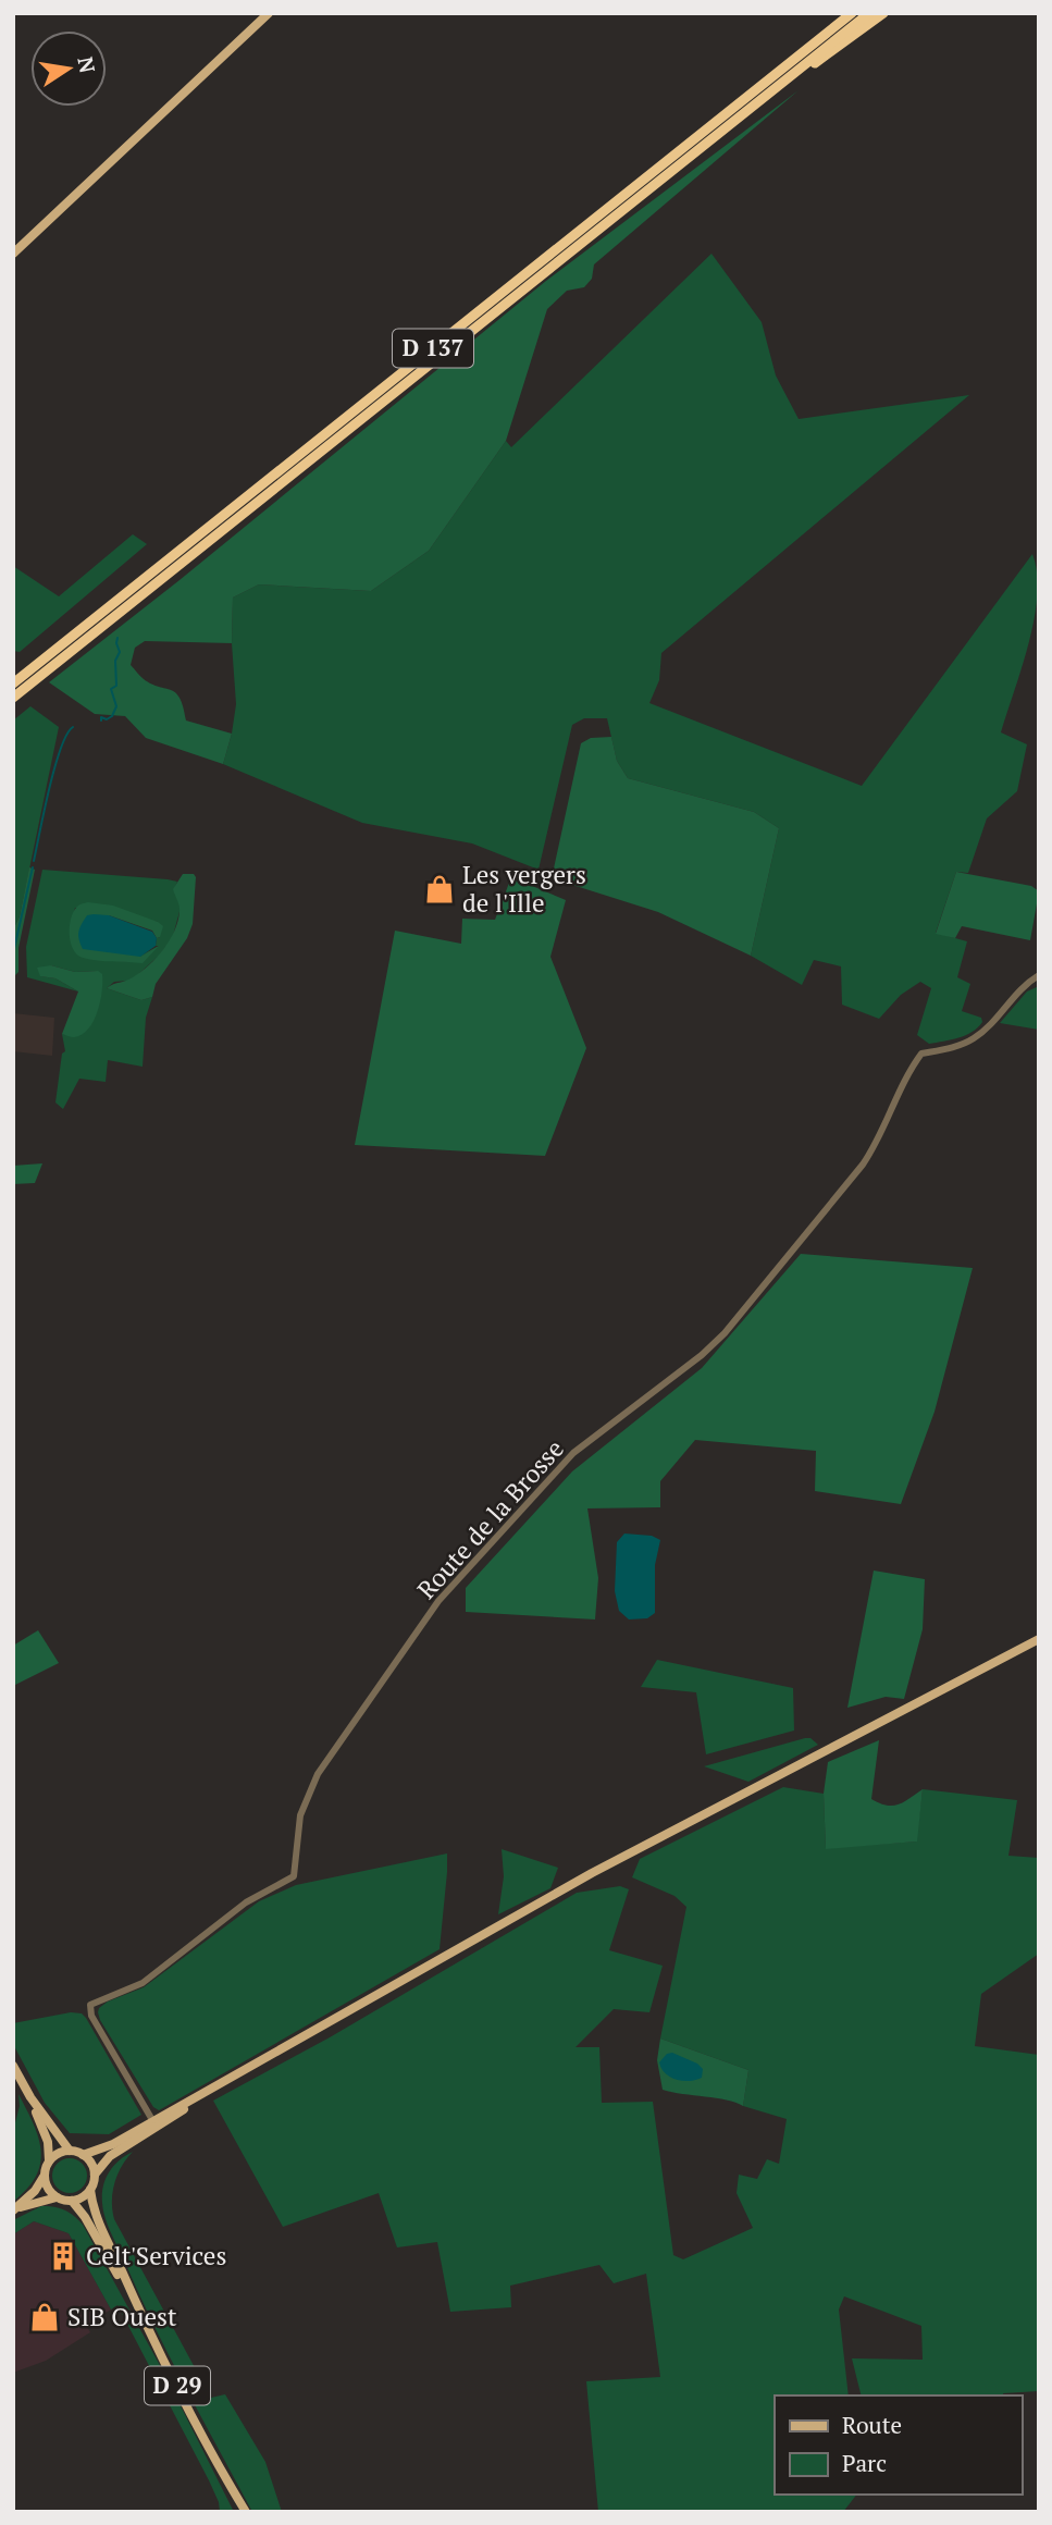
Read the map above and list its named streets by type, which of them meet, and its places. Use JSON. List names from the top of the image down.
{
  "streets": {
    "highway": ["D 137"],
    "main road": ["D 29"],
    "street": ["Route de la Brosse"]
  },
  "places": {
    "shop": ["Les vergers de l'Ille", "SIB Ouest"],
    "building": ["Celt'Services"]
  },
  "legend": ["Route", "Parc"],
  "north": "right"
}
